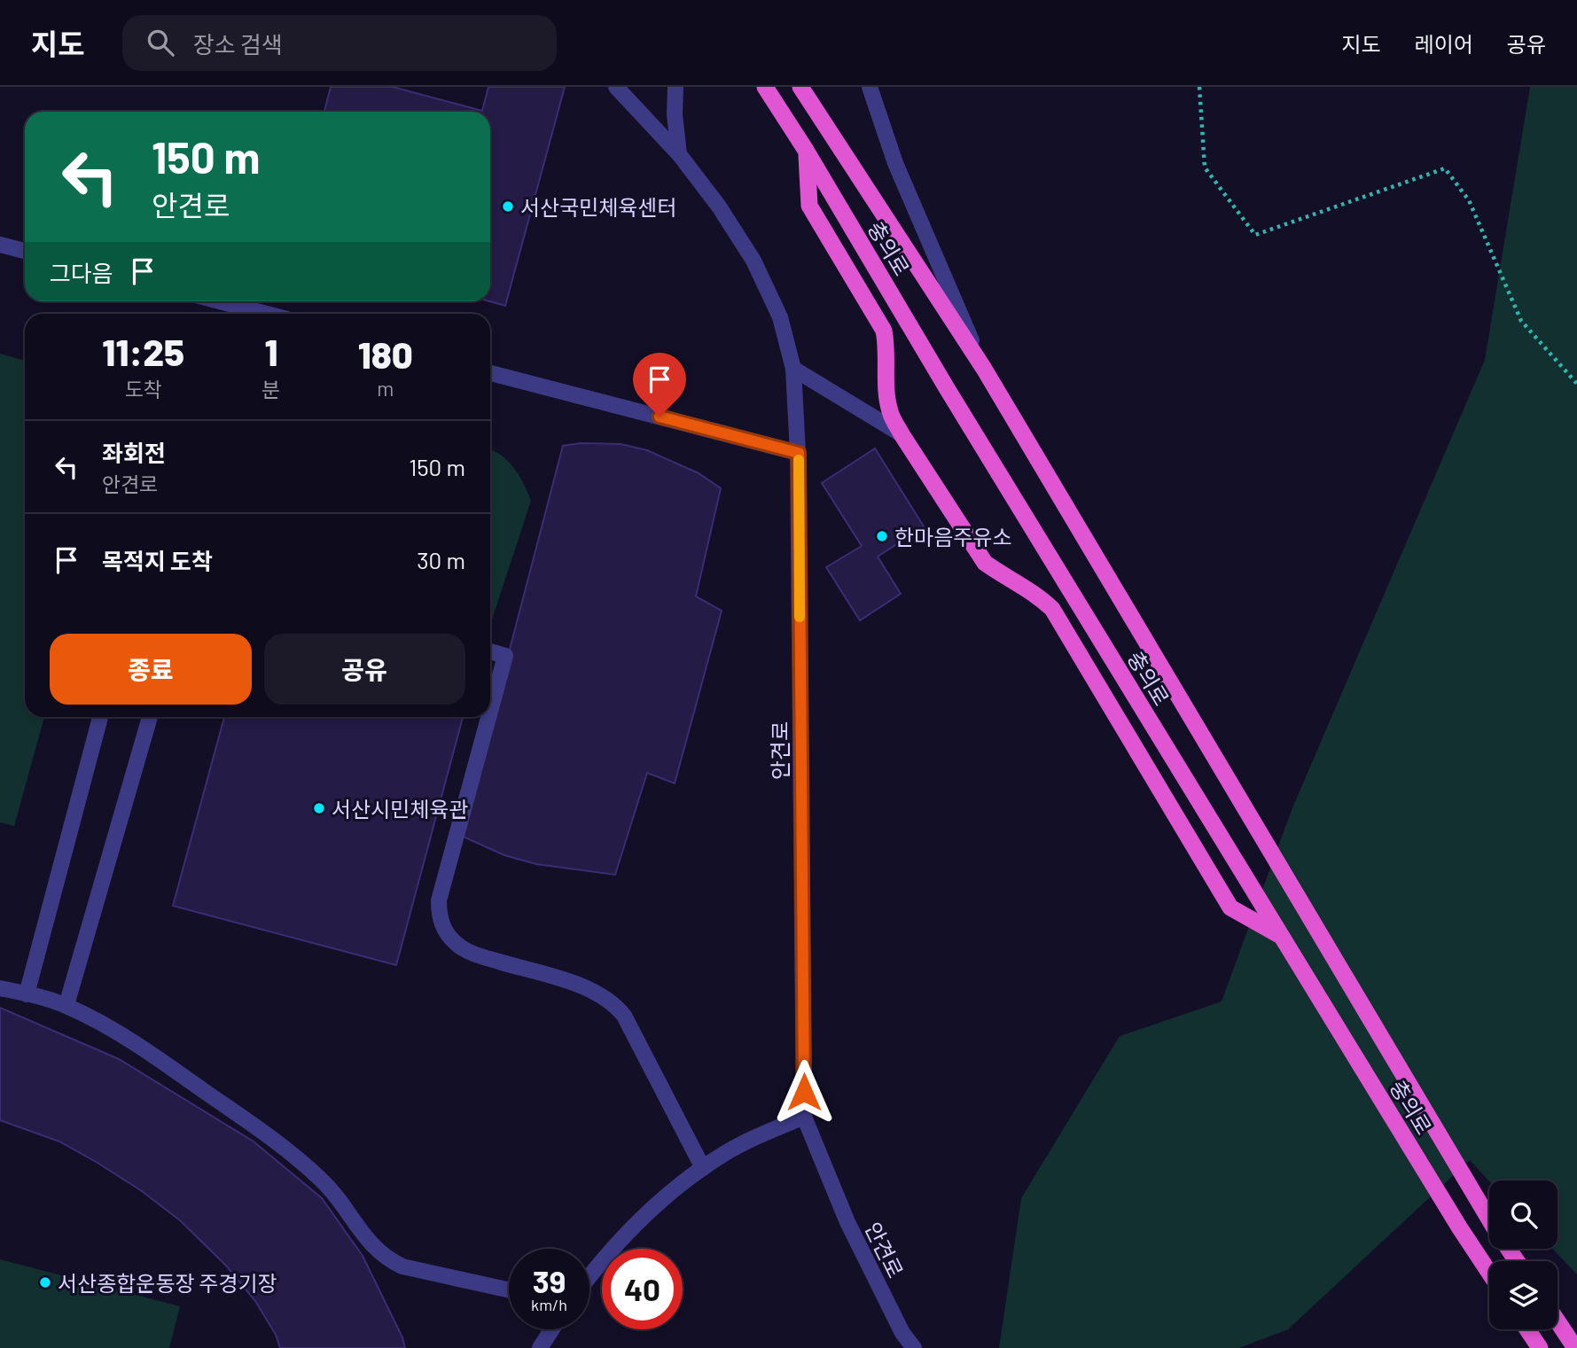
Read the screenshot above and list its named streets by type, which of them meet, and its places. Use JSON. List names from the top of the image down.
{
  "streets": {
    "highway": ["충의로"],
    "street": ["안견로"]
  },
  "places": [
    "서산국민체육센터",
    "한마음주유소",
    "서산시민체육관",
    "서산종합운동장 주경기장"
  ],
  "page": {
    "header": "지도",
    "search": "장소 검색",
    "nav": ["지도", "레이어", "공유"],
    "turn": ["150 m", "안견로"],
    "then": "그다음",
    "eta": [
      "11:25",
      "도착",
      "1",
      "분",
      "180",
      "m"
    ],
    "list": [
      {
        "name": "좌회전",
        "note": "안견로",
        "value": "150 m"
      },
      {
        "name": "목적지 도착",
        "value": "30 m"
      }
    ],
    "buttons": ["종료", "공유"],
    "speed": "39 km/h",
    "limit": "40"
  }
}
